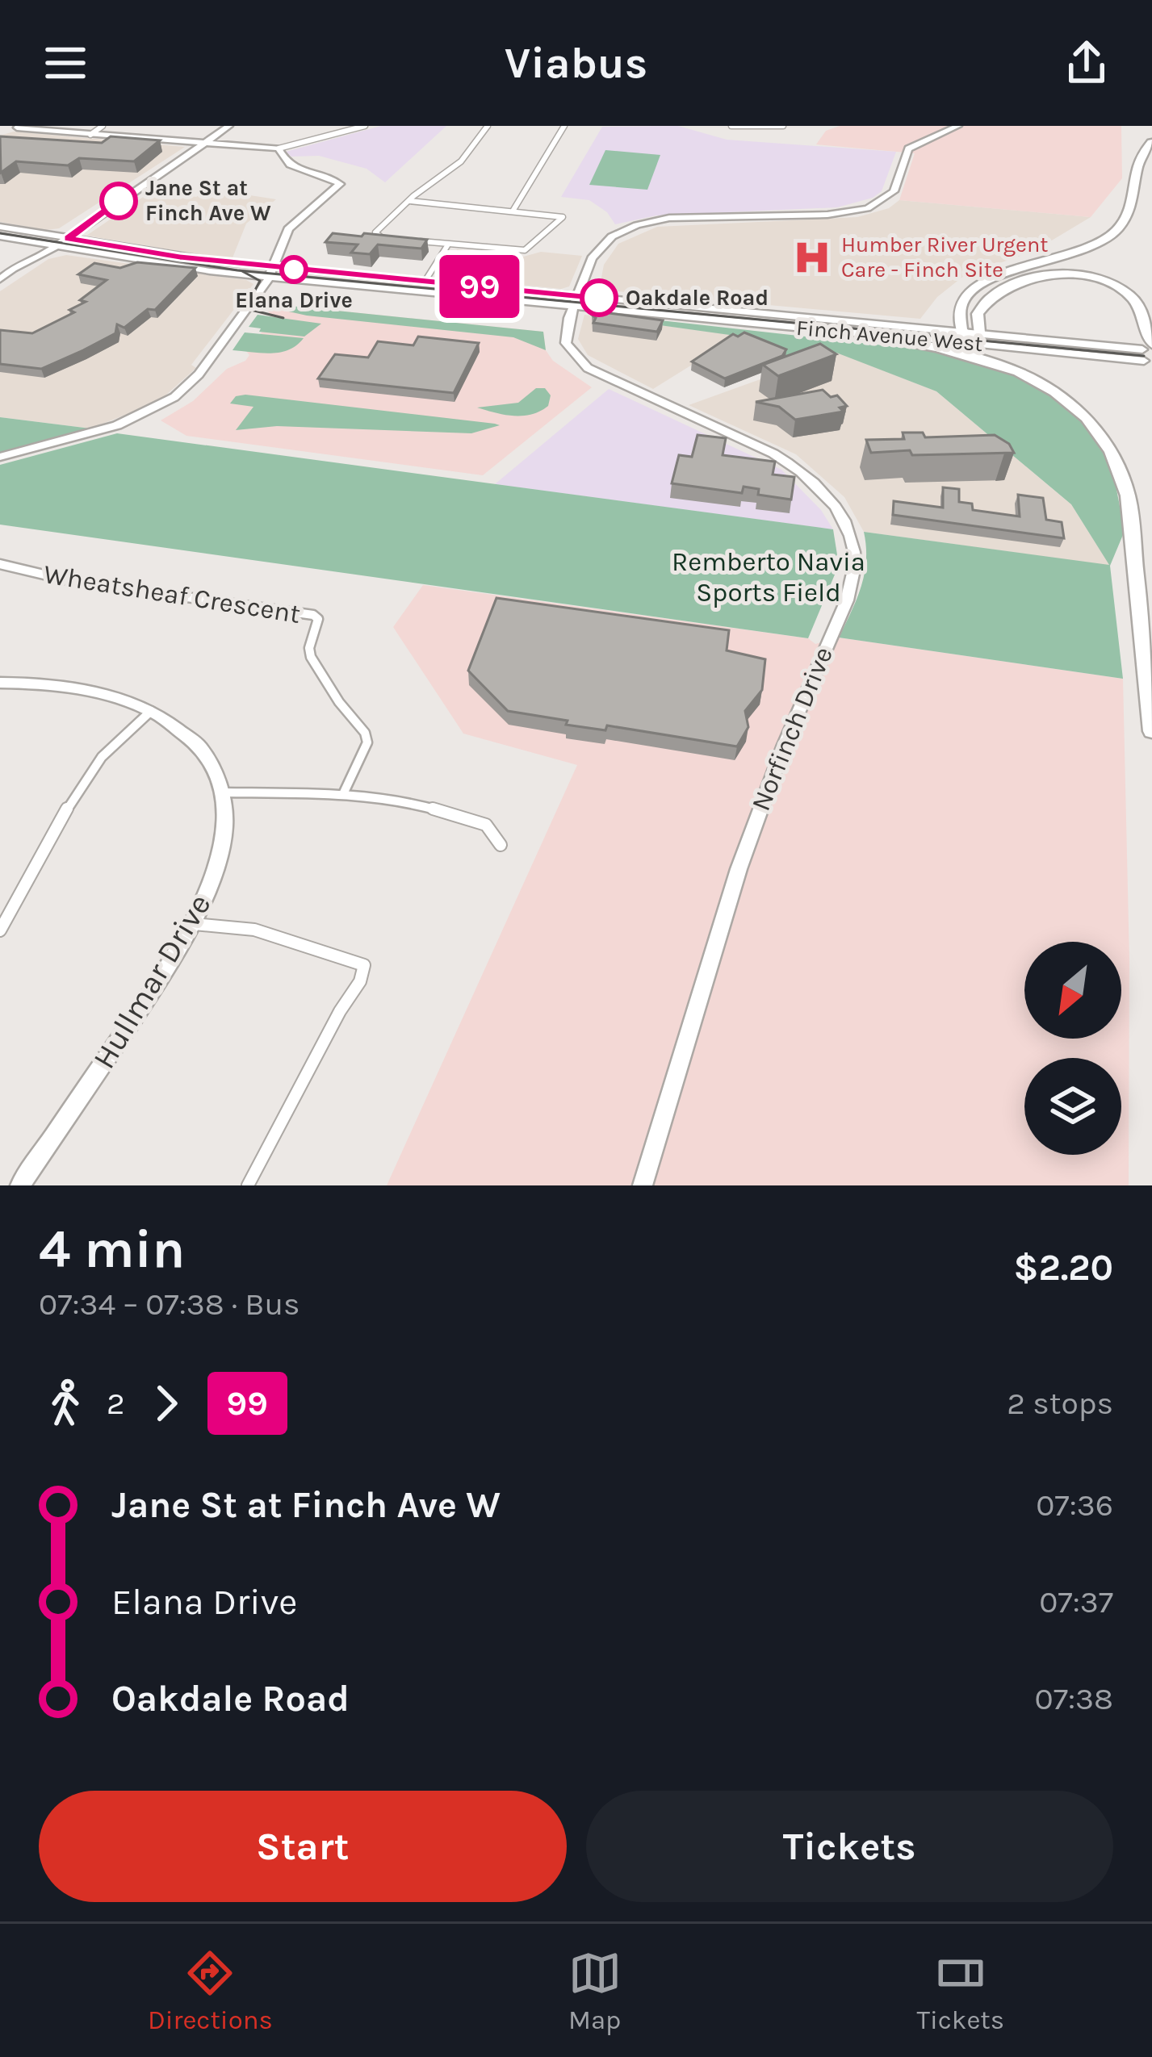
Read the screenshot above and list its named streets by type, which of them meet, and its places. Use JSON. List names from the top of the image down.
{
  "streets": {
    "street": [
      "Finch Avenue West",
      "Wheatsheaf Crescent",
      "Norfinch Drive",
      "Hullmar Drive"
    ]
  },
  "crossings": [
    ["Finch Avenue West", "Norfinch Drive"]
  ],
  "parks": ["Remberto Navia Sports Field"],
  "places": {
    "other": ["Jane St at Finch Ave W", "Elana Drive", "Oakdale Road"],
    "hospital": ["Humber River Urgent Care - Finch Site"]
  },
  "lines": ["bus line 99"],
  "north": "bottom left",
  "page": {
    "header": "Viabus",
    "on_map": "99",
    "heading": ["4 min", "07:34 – 07:38 · Bus", "$2.20"],
    "legs": ["2", "99", "2 stops"],
    "list": [
      {
        "name": "Jane St at Finch Ave W",
        "value": "07:36"
      },
      {
        "name": "Elana Drive",
        "value": "07:37"
      },
      {
        "name": "Oakdale Road",
        "value": "07:38"
      }
    ],
    "buttons": ["Start", "Tickets"],
    "tabs": ["Directions", "Map", "Tickets"]
  }
}
